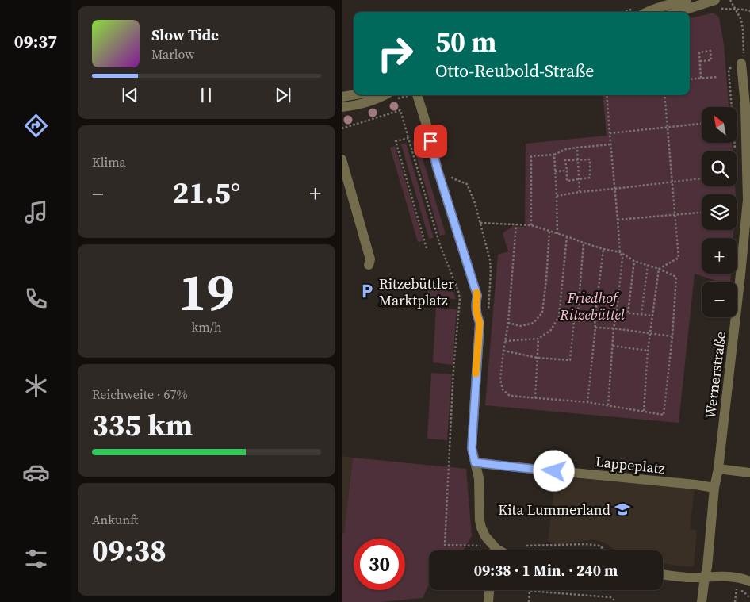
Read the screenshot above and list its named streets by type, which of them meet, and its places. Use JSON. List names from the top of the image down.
{
  "streets": {
    "street": ["Wernerstraße", "Lappeplatz"]
  },
  "crossings": [
    ["Wernerstraße", "Lappeplatz"]
  ],
  "parks": ["Friedhof Ritzebüttel"],
  "places": {
    "parking": ["Ritzebüttler Marktplatz"],
    "school or university": ["Kita Lummerland"]
  },
  "north": "top left",
  "page": {
    "tabs": "09:37",
    "turn": ["50 m", "Otto-Reubold-Straße"],
    "song": ["Slow Tide", "Marlow"],
    "map_buttons": ["+", "−"],
    "tile": [
      "Klima",
      ["19", "km/h"],
      ["Reichweite · 67%", "335 km"],
      ["Ankunft", "09:38"]
    ],
    "heat": ["−", "21.5°", "+"],
    "limit": "30",
    "trip": "09:38 · 1 Min. · 240 m"
  }
}
